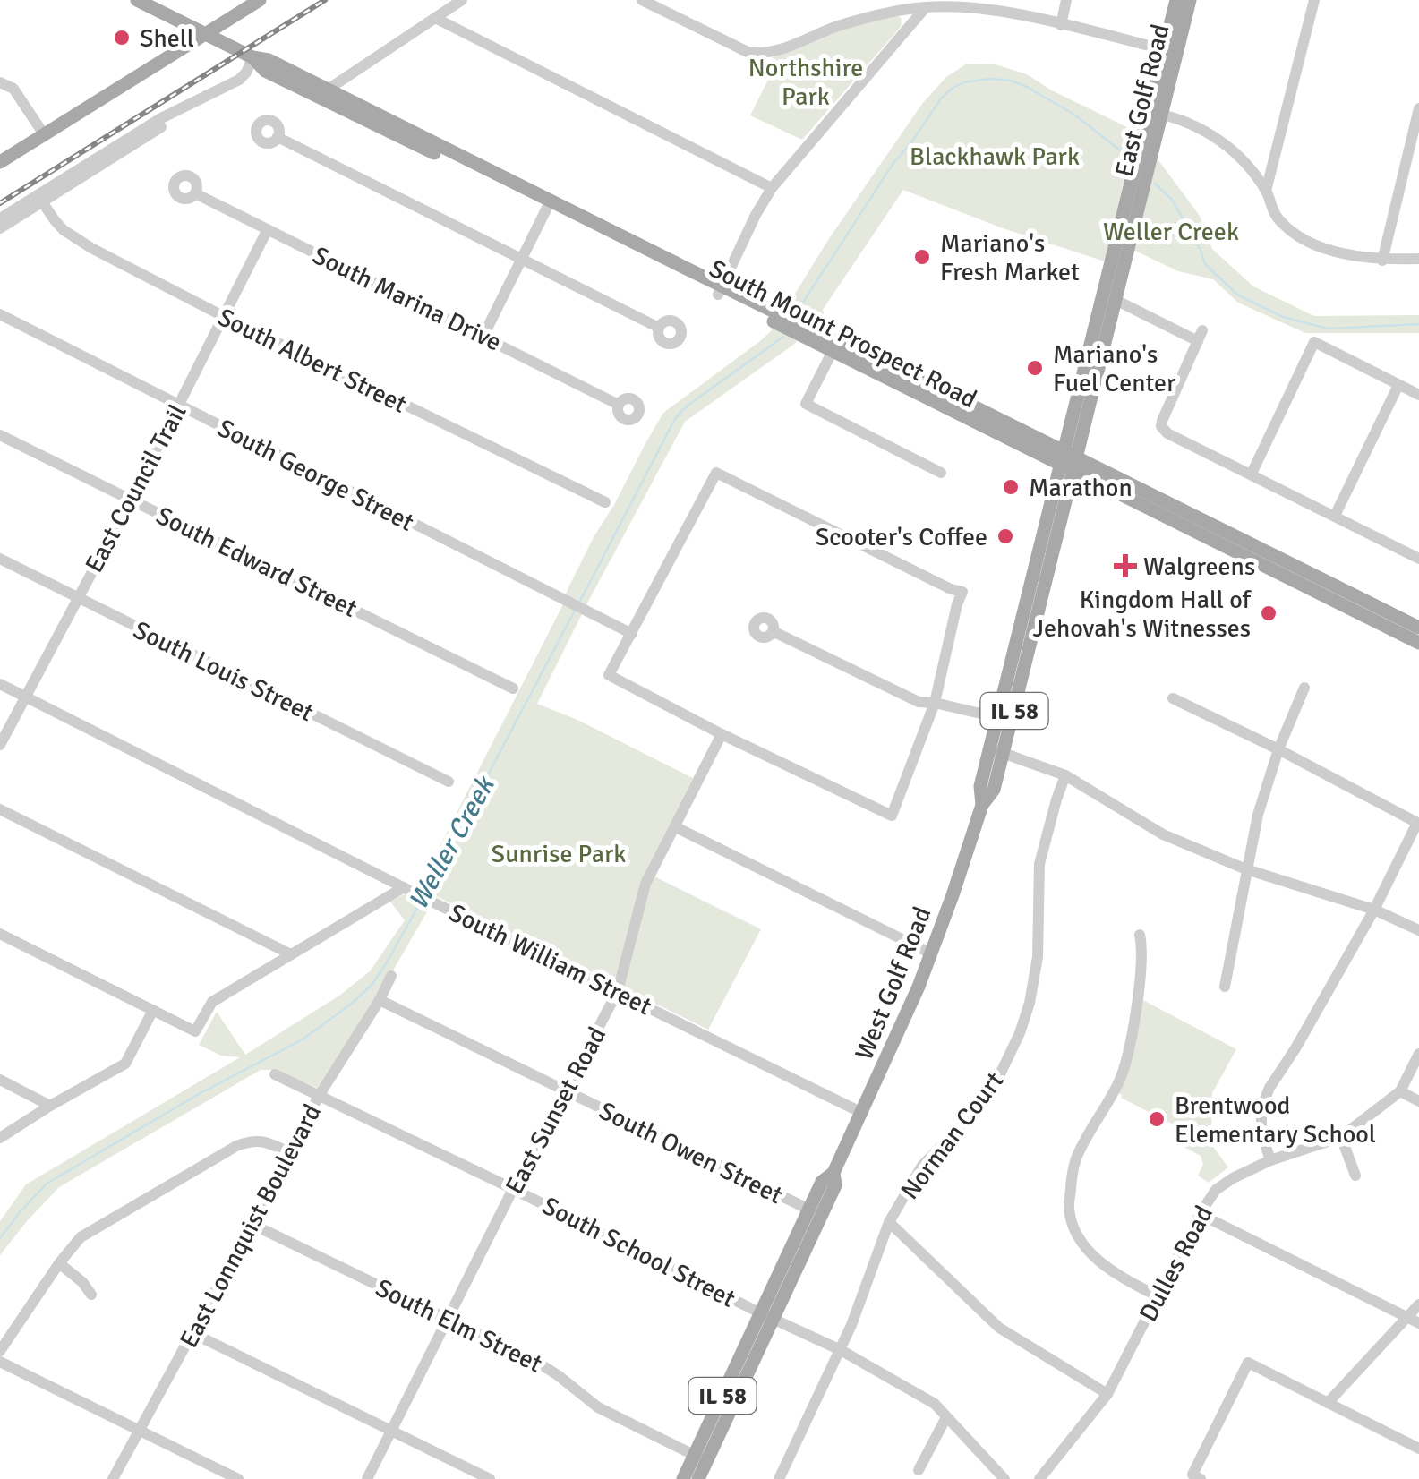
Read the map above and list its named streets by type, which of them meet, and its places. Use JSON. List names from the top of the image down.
{
  "streets": {
    "main road": [
      "East Golf Road",
      "South Mount Prospect Road",
      "IL 58",
      "West Golf Road"
    ],
    "street": [
      "South Marina Drive",
      "South Albert Street",
      "South George Street",
      "East Council Trail",
      "South Edward Street",
      "South Louis Street",
      "South William Street",
      "East Sunset Road",
      "Norman Court",
      "South Owen Street",
      "East Lonnquist Boulevard",
      "South School Street",
      "Dulles Road",
      "South Elm Street"
    ]
  },
  "crossings": [
    ["East Golf Road", "South Mount Prospect Road"],
    ["East Golf Road", "West Golf Road"],
    ["South Marina Drive", "East Council Trail"],
    ["South Mount Prospect Road", "West Golf Road"],
    ["South Albert Street", "East Council Trail"],
    ["South George Street", "East Council Trail"],
    ["East Council Trail", "South Edward Street"],
    ["East Council Trail", "South Louis Street"],
    ["East Council Trail", "South William Street"],
    ["South William Street", "West Golf Road"],
    ["South William Street", "East Sunset Road"],
    ["West Golf Road", "South Owen Street"],
    ["West Golf Road", "South School Street"],
    ["West Golf Road", "South Elm Street"],
    ["East Sunset Road", "South Owen Street"],
    ["East Sunset Road", "South School Street"],
    ["East Sunset Road", "South Elm Street"],
    ["Norman Court", "South School Street"],
    ["South Owen Street", "East Lonnquist Boulevard"],
    ["East Lonnquist Boulevard", "South School Street"],
    ["East Lonnquist Boulevard", "South Elm Street"]
  ],
  "water": ["Weller Creek"],
  "parks": [
    "Northshire Park",
    "Blackhawk Park",
    "Weller Creek",
    "Sunrise Park"
  ],
  "places": {
    "other": [
      "Shell",
      "Mariano's Fresh Market",
      "Mariano's Fuel Center",
      "Marathon",
      "Scooter's Coffee",
      "Kingdom Hall of Jehovah's Witnesses",
      "Brentwood Elementary School"
    ],
    "health": ["Walgreens"]
  }
}
